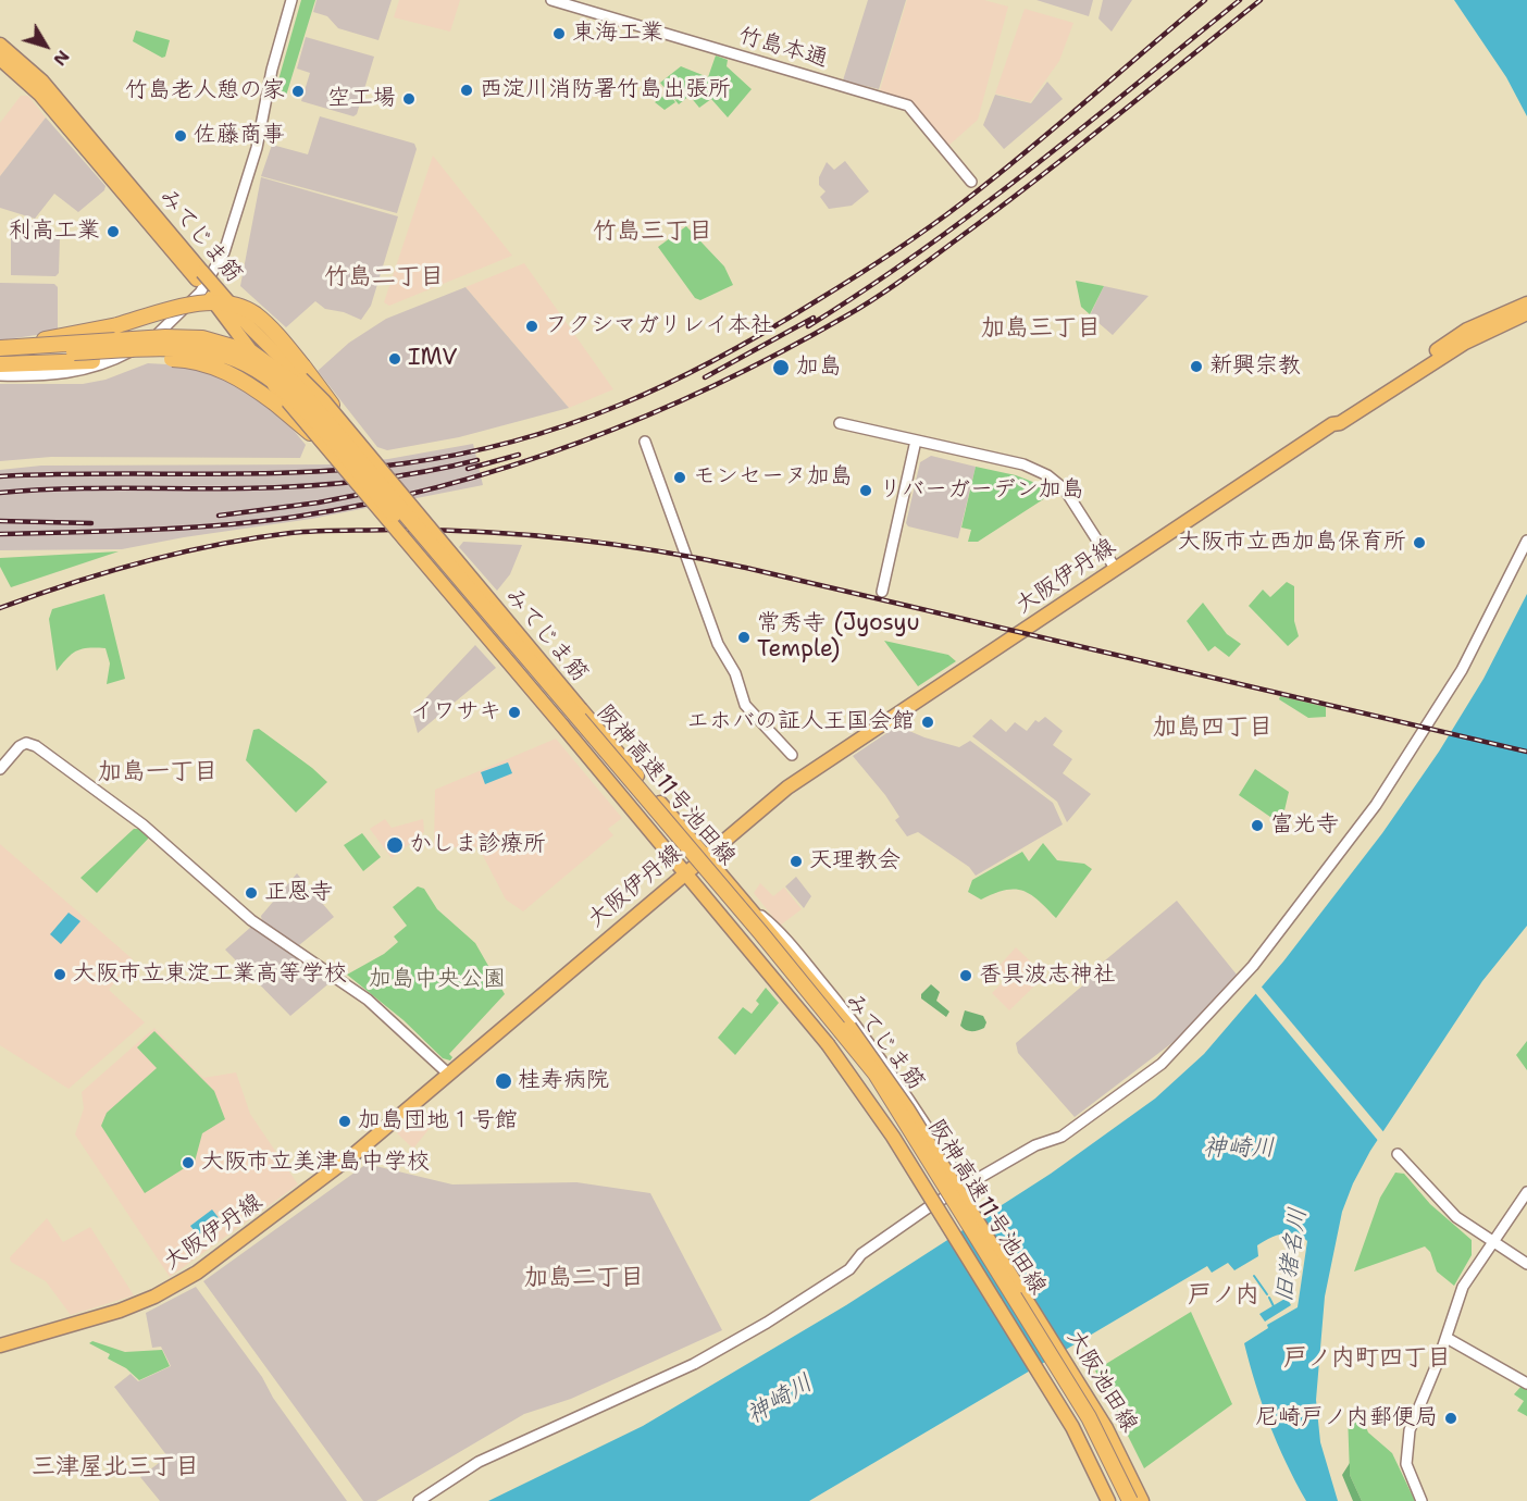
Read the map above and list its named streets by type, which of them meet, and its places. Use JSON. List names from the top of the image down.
{
  "streets": {
    "highway": ["阪神高速11号池田線"],
    "main road": ["みてじま筋", "大阪伊丹線", "大阪池田線"],
    "street": ["竹島本通"]
  },
  "crossings": [
    ["みてじま筋", "大阪伊丹線"],
    ["みてじま筋", "大阪池田線"]
  ],
  "districts": [
    "竹島三丁目",
    "竹島二丁目",
    "加島三丁目",
    "加島四丁目",
    "加島一丁目",
    "加島二丁目",
    "戸ノ内",
    "戸ノ内町四丁目",
    "三津屋北三丁目"
  ],
  "water": ["神崎川", "旧猪名川"],
  "parks": ["加島中央公園"],
  "places": [
    "東海工業",
    "西淀川消防署竹島出張所",
    "竹島老人憩の家",
    "空工場",
    "佐藤商事",
    "利高工業",
    "フクシマガリレイ本社",
    "IMV",
    "新興宗教",
    "加島",
    "モンセーヌ加島",
    "リバーガーデン加島",
    "大阪市立西加島保育所",
    "常秀寺 (Jyosyu Temple)",
    "イワサキ",
    "エホバの証人王国会館",
    "富光寺",
    "かしま診療所",
    "天理教会",
    "正恩寺",
    "大阪市立東淀工業高等学校",
    "香具波志神社",
    "桂寿病院",
    "加島団地１号館",
    "大阪市立美津島中学校",
    "尼崎戸ノ内郵便局"
  ],
  "north": "bottom right"
}
